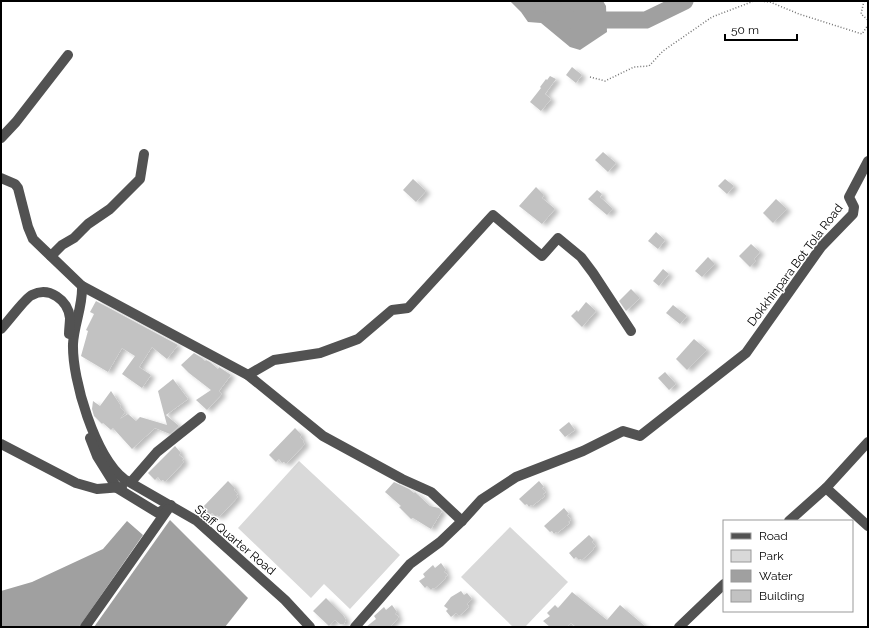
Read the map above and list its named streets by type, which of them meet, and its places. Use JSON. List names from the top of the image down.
{
  "streets": {
    "street": ["Dokkhinpara Bot Tola Road", "Staff Quarter Road"]
  },
  "legend": [
    "Road",
    "Park",
    "Water",
    "Building"
  ],
  "scale_bar": "50 m"
}
